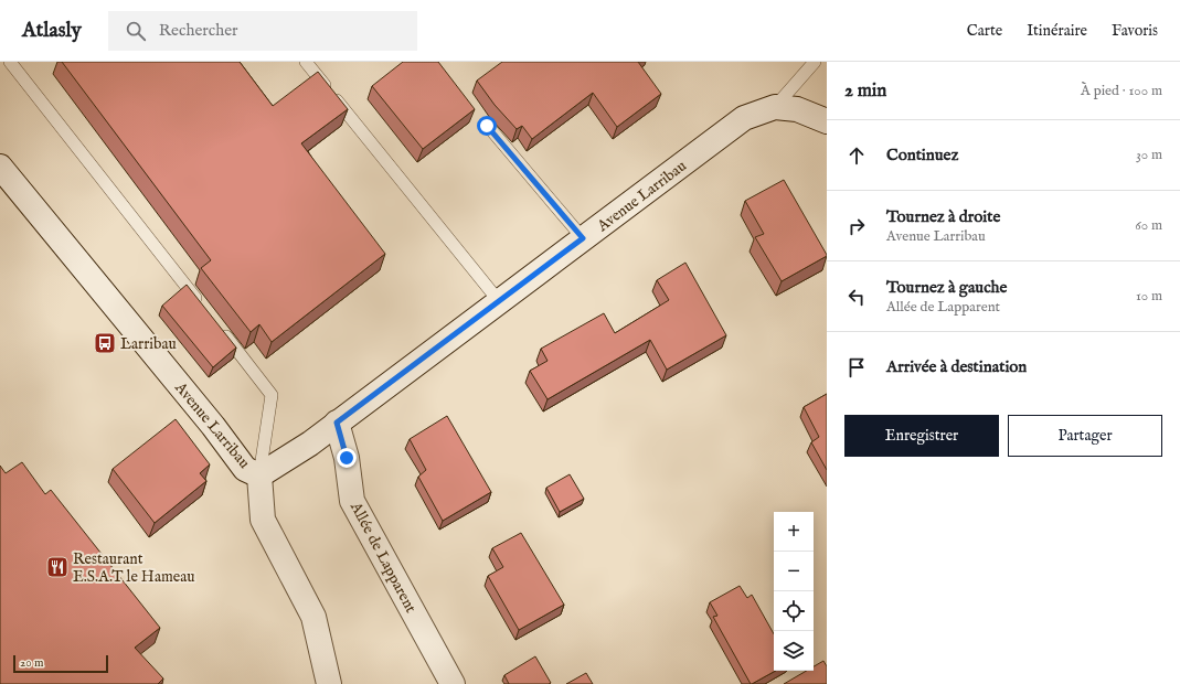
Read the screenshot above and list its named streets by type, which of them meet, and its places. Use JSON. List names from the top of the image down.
{
  "streets": {
    "street": ["Avenue Larribau", "Allée de Lapparent"]
  },
  "crossings": [
    ["Avenue Larribau", "Allée de Lapparent"]
  ],
  "places": {
    "bus stop": ["Larribau"],
    "restaurant": ["Restaurant E.S.A.T le Hameau"]
  },
  "scale_bar": "20 m",
  "page": {
    "header": "Atlasly",
    "search": "Rechercher",
    "nav": ["Carte", "Itinéraire", "Favoris"],
    "heading": ["2 min", "À pied · 100 m"],
    "list": [
      ["Continuez", "30 m"],
      ["Tournez à droite", "Avenue Larribau", "60 m"],
      ["Tournez à gauche", "Allée de Lapparent", "10 m"],
      "Arrivée à destination"
    ],
    "buttons": ["Enregistrer", "Partager"],
    "map_buttons": ["+", "−"],
    "scale": "20 m"
  }
}
